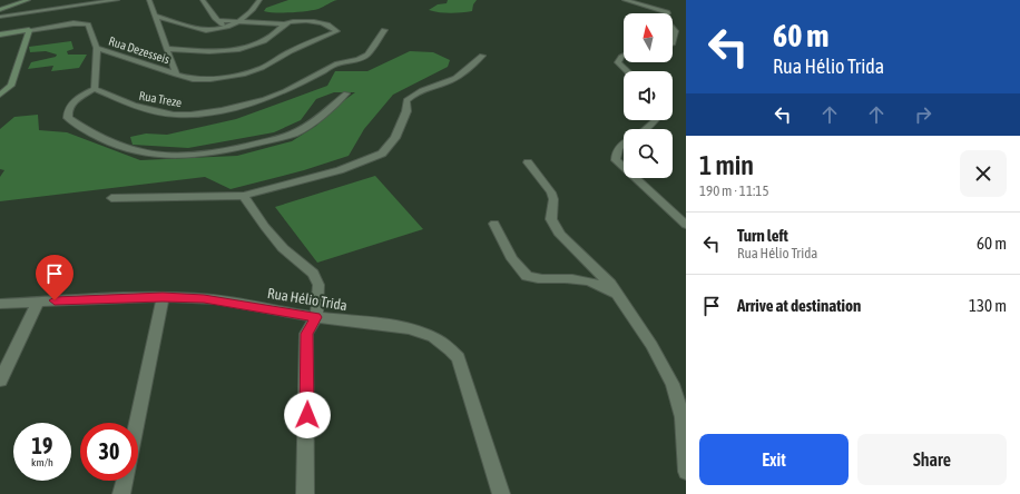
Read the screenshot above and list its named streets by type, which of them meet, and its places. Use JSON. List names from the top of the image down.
{
  "streets": {
    "street": ["Rua Dezesseis", "Rua Treze", "Rua Hélio Trida"]
  },
  "north": "top",
  "page": {
    "turn": ["60 m", "Rua Hélio Trida"],
    "heading": ["1 min", "190 m · 11:15"],
    "list": [
      {
        "name": "Turn left",
        "note": "Rua Hélio Trida",
        "value": "60 m"
      },
      {
        "name": "Arrive at destination",
        "value": "130 m"
      }
    ],
    "speed": "19 km/h",
    "limit": "30",
    "buttons": ["Exit", "Share"]
  }
}
